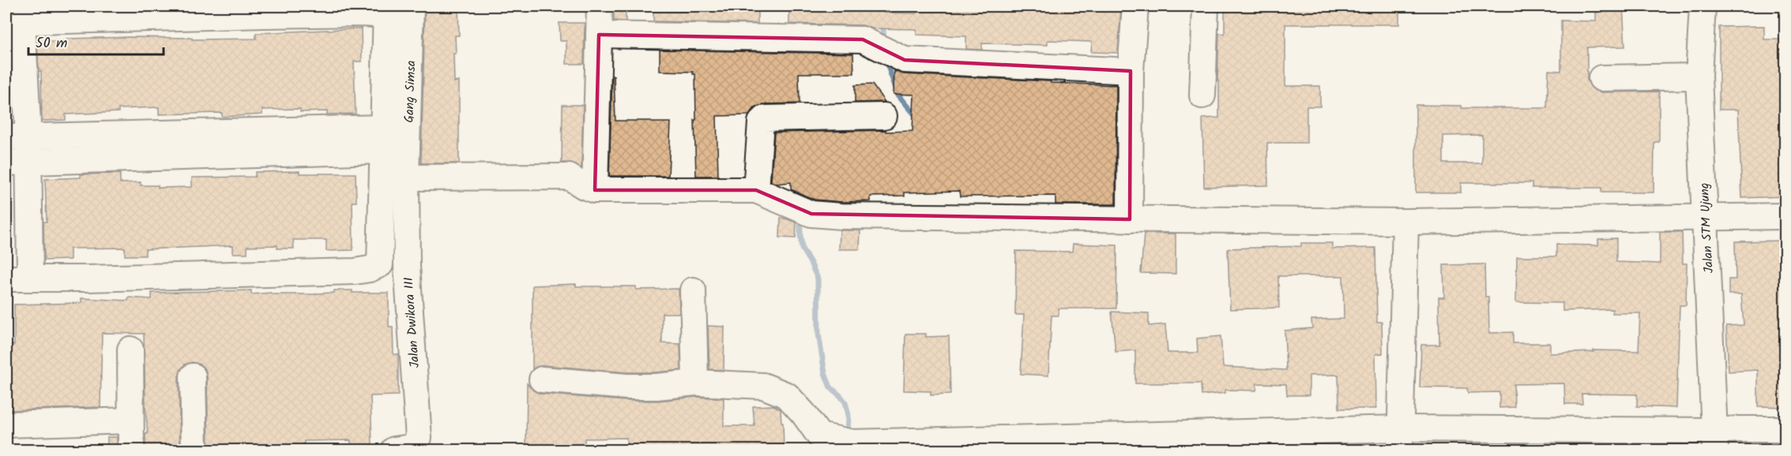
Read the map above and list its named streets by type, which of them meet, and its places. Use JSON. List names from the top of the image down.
{
  "streets": {
    "street": ["Gang Simsa", "Jalan STM Ujung", "Jalan Dwikora III"]
  },
  "crossings": [
    ["Gang Simsa", "Jalan Dwikora III"]
  ],
  "scale_bar": "50 m"
}
